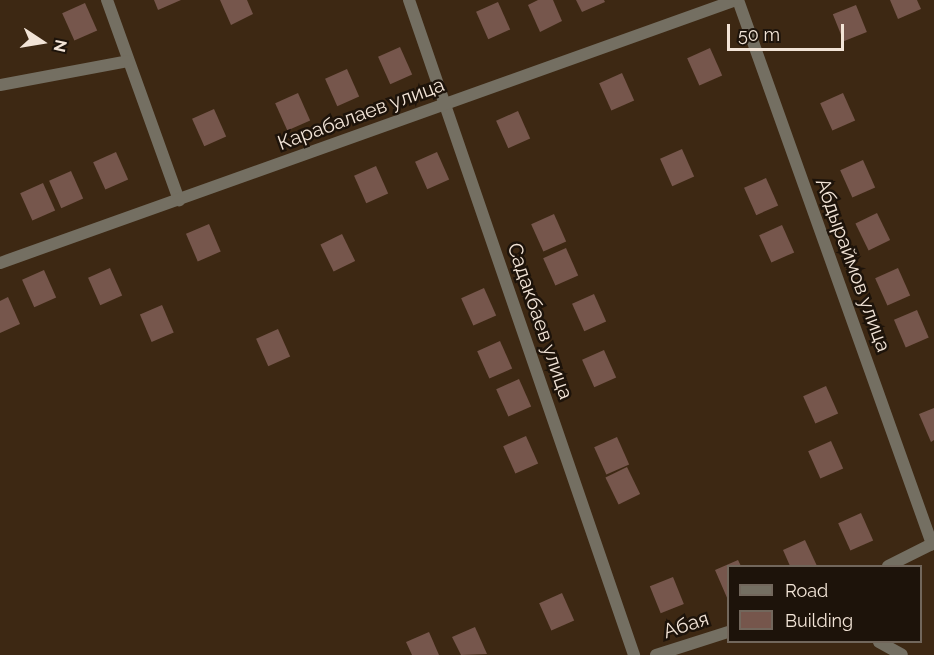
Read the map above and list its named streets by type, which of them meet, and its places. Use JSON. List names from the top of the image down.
{
  "streets": {
    "street": [
      "Карабалаев улица",
      "Абдыраймов улица",
      "Садакбаев улица",
      "Абая"
    ]
  },
  "crossings": [
    ["Карабалаев улица", "Абдыраймов улица"],
    ["Карабалаев улица", "Садакбаев улица"]
  ],
  "legend": ["Road", "Building"],
  "scale_bar": "50 m",
  "north": "right"
}
